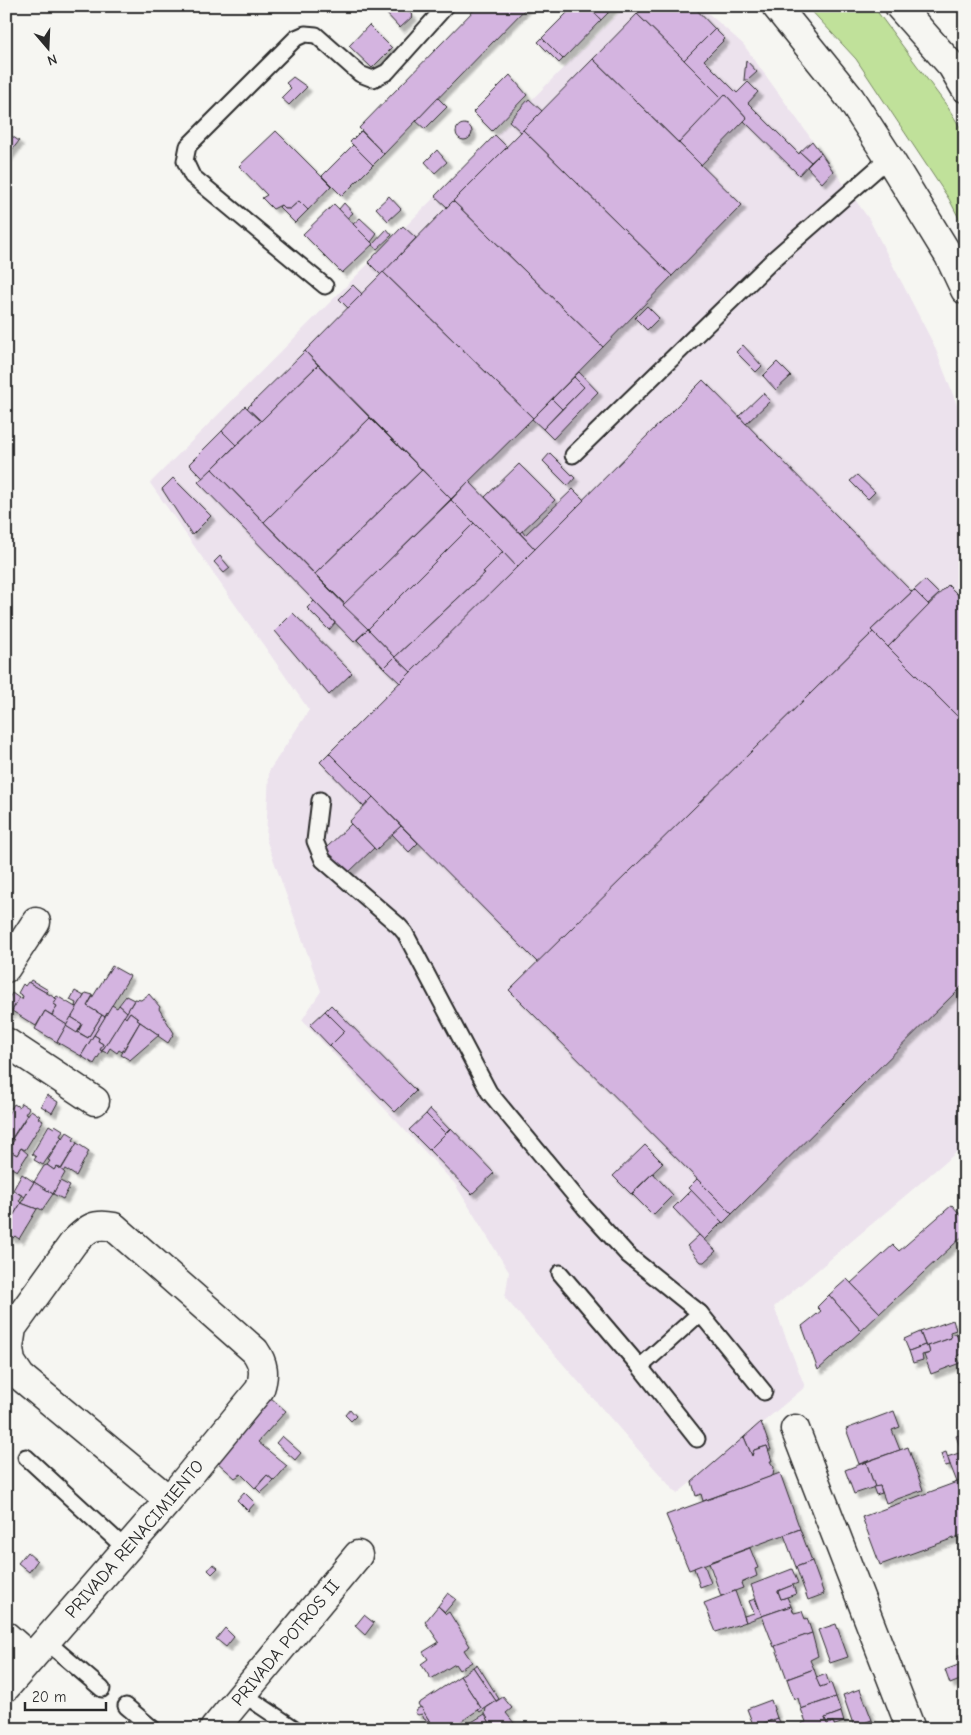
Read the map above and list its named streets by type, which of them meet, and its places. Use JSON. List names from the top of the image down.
{
  "streets": {
    "street": ["PRIVADA RENACIMIENTO", "PRIVADA POTROS II"]
  },
  "scale_bar": "20 m",
  "north": "bottom"
}
